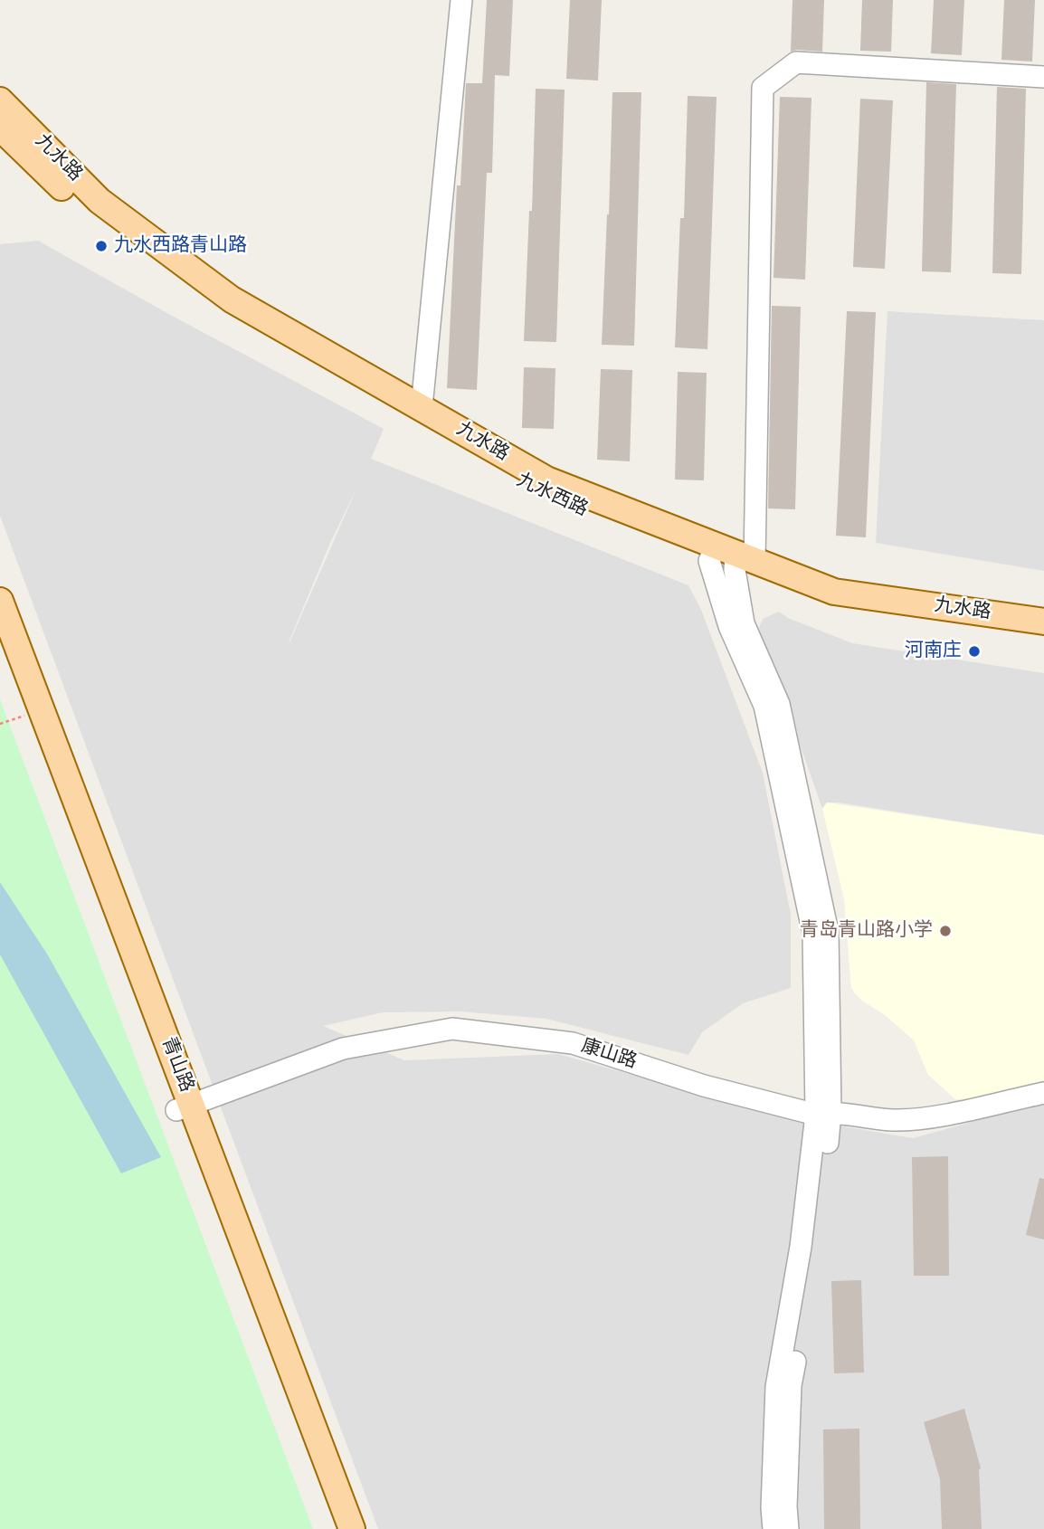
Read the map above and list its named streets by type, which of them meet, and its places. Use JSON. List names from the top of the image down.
{
  "streets": {
    "main road": ["九水路", "九水西路", "青山路"],
    "street": ["康山路"]
  },
  "crossings": [
    ["九水路", "九水西路"],
    ["康山路", "青山路"]
  ],
  "places": ["九水西路青山路", "河南庄", "青岛青山路小学"]
}
